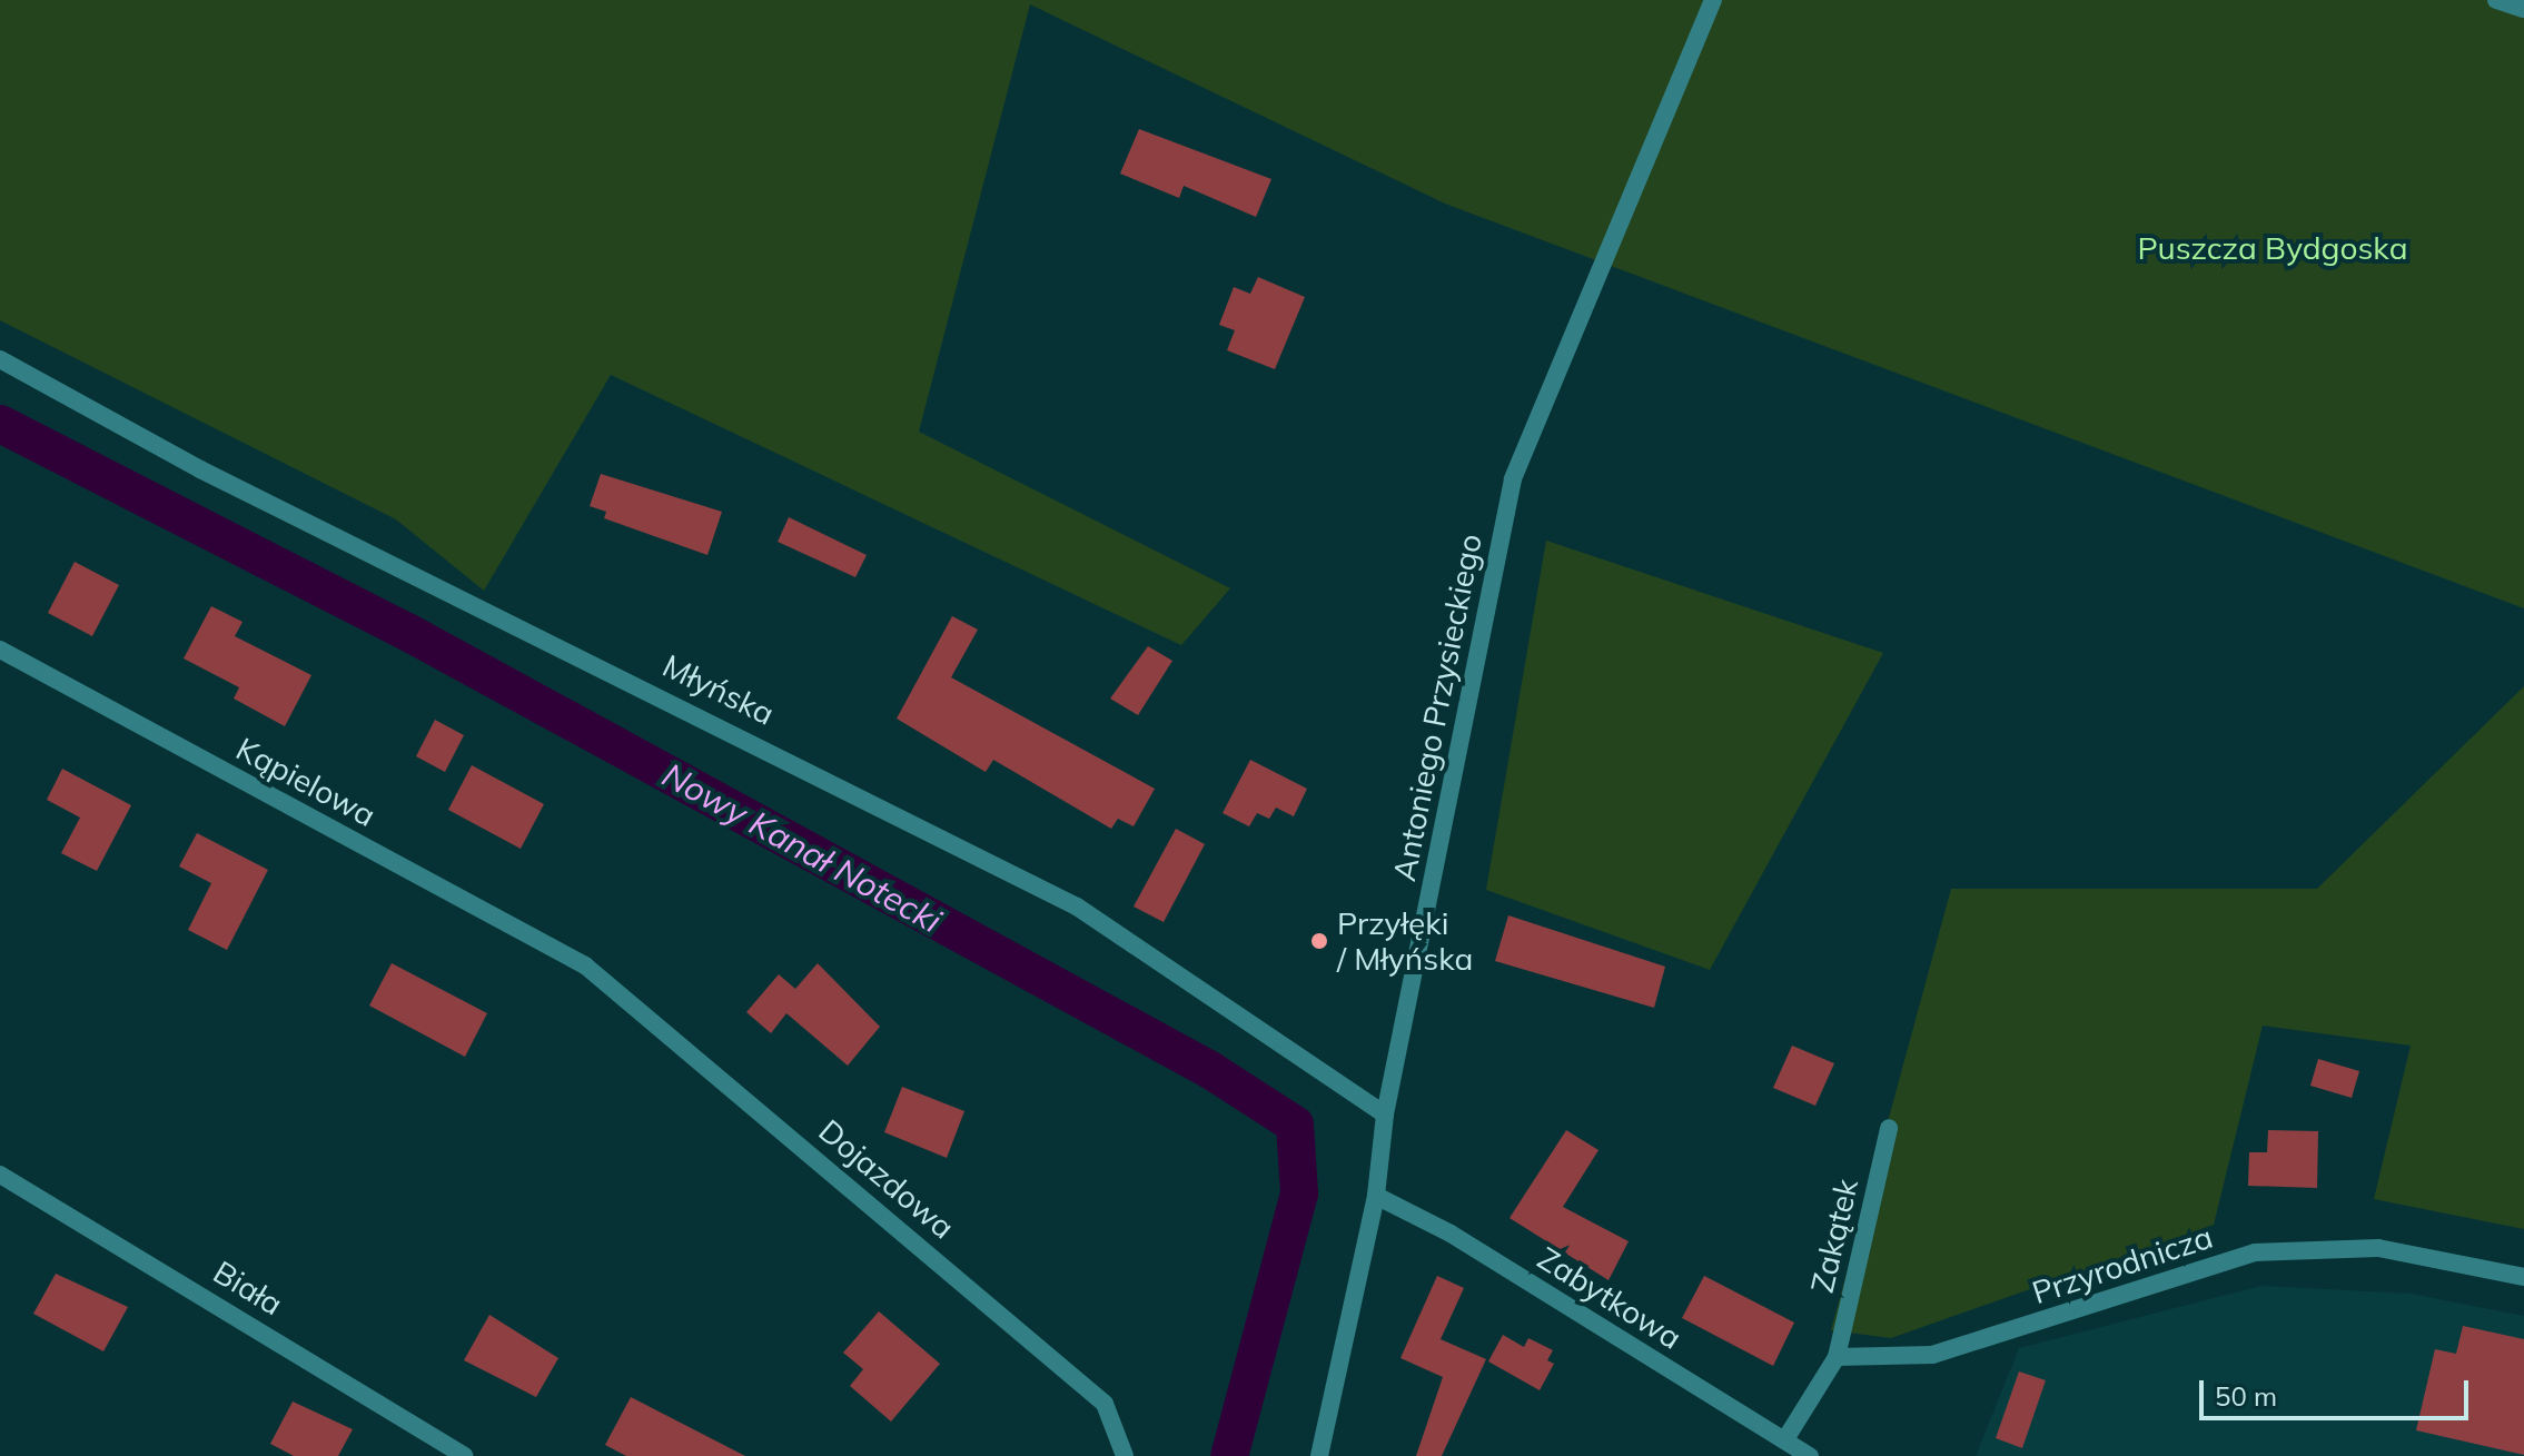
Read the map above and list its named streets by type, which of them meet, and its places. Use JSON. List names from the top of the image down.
{
  "streets": {
    "street": [
      "Młyńska",
      "Antoniego Przysieckiego",
      "Kąpielowa",
      "Dojazdowa",
      "Zakątek",
      "Przyrodnicza",
      "Biała",
      "Zabytkowa"
    ]
  },
  "crossings": [
    ["Młyńska", "Antoniego Przysieckiego"],
    ["Antoniego Przysieckiego", "Zabytkowa"],
    ["Kąpielowa", "Dojazdowa"],
    ["Zakątek", "Przyrodnicza"]
  ],
  "water": ["Nowy Kanał Notecki"],
  "parks": ["Puszcza Bydgoska"],
  "places": ["Przyłęki / Młyńska"],
  "scale_bar": "50 m"
}
